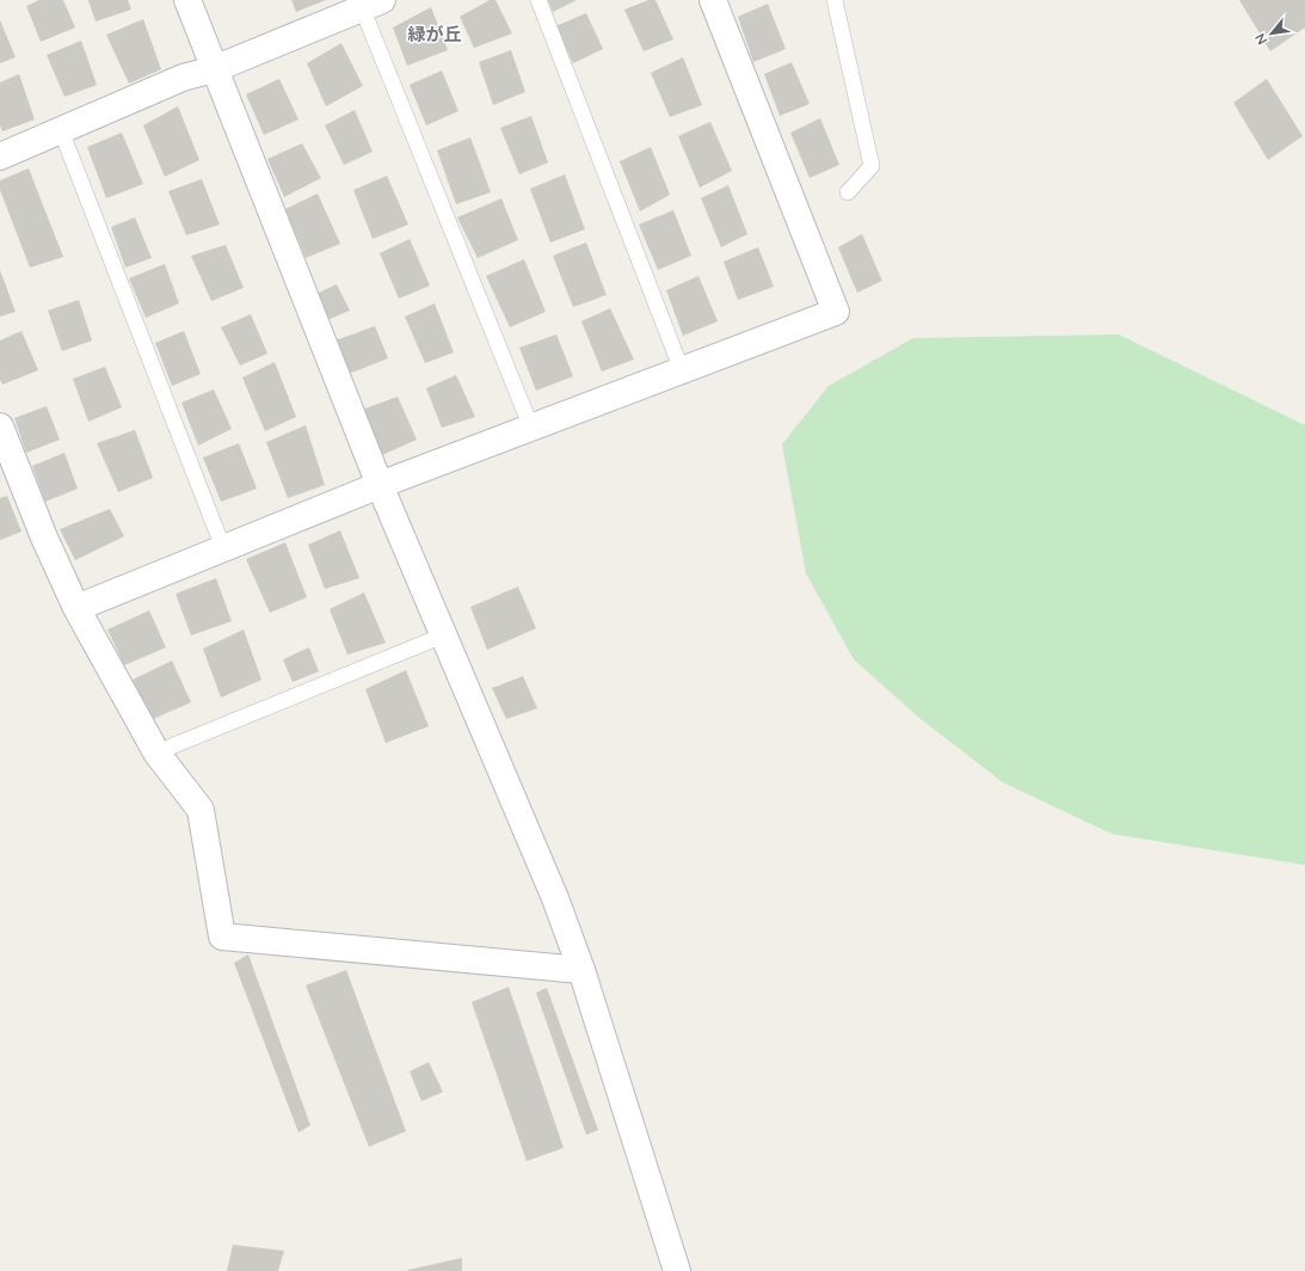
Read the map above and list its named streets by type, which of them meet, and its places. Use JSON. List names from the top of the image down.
{
  "districts": ["緑が丘"],
  "north": "bottom left"
}
